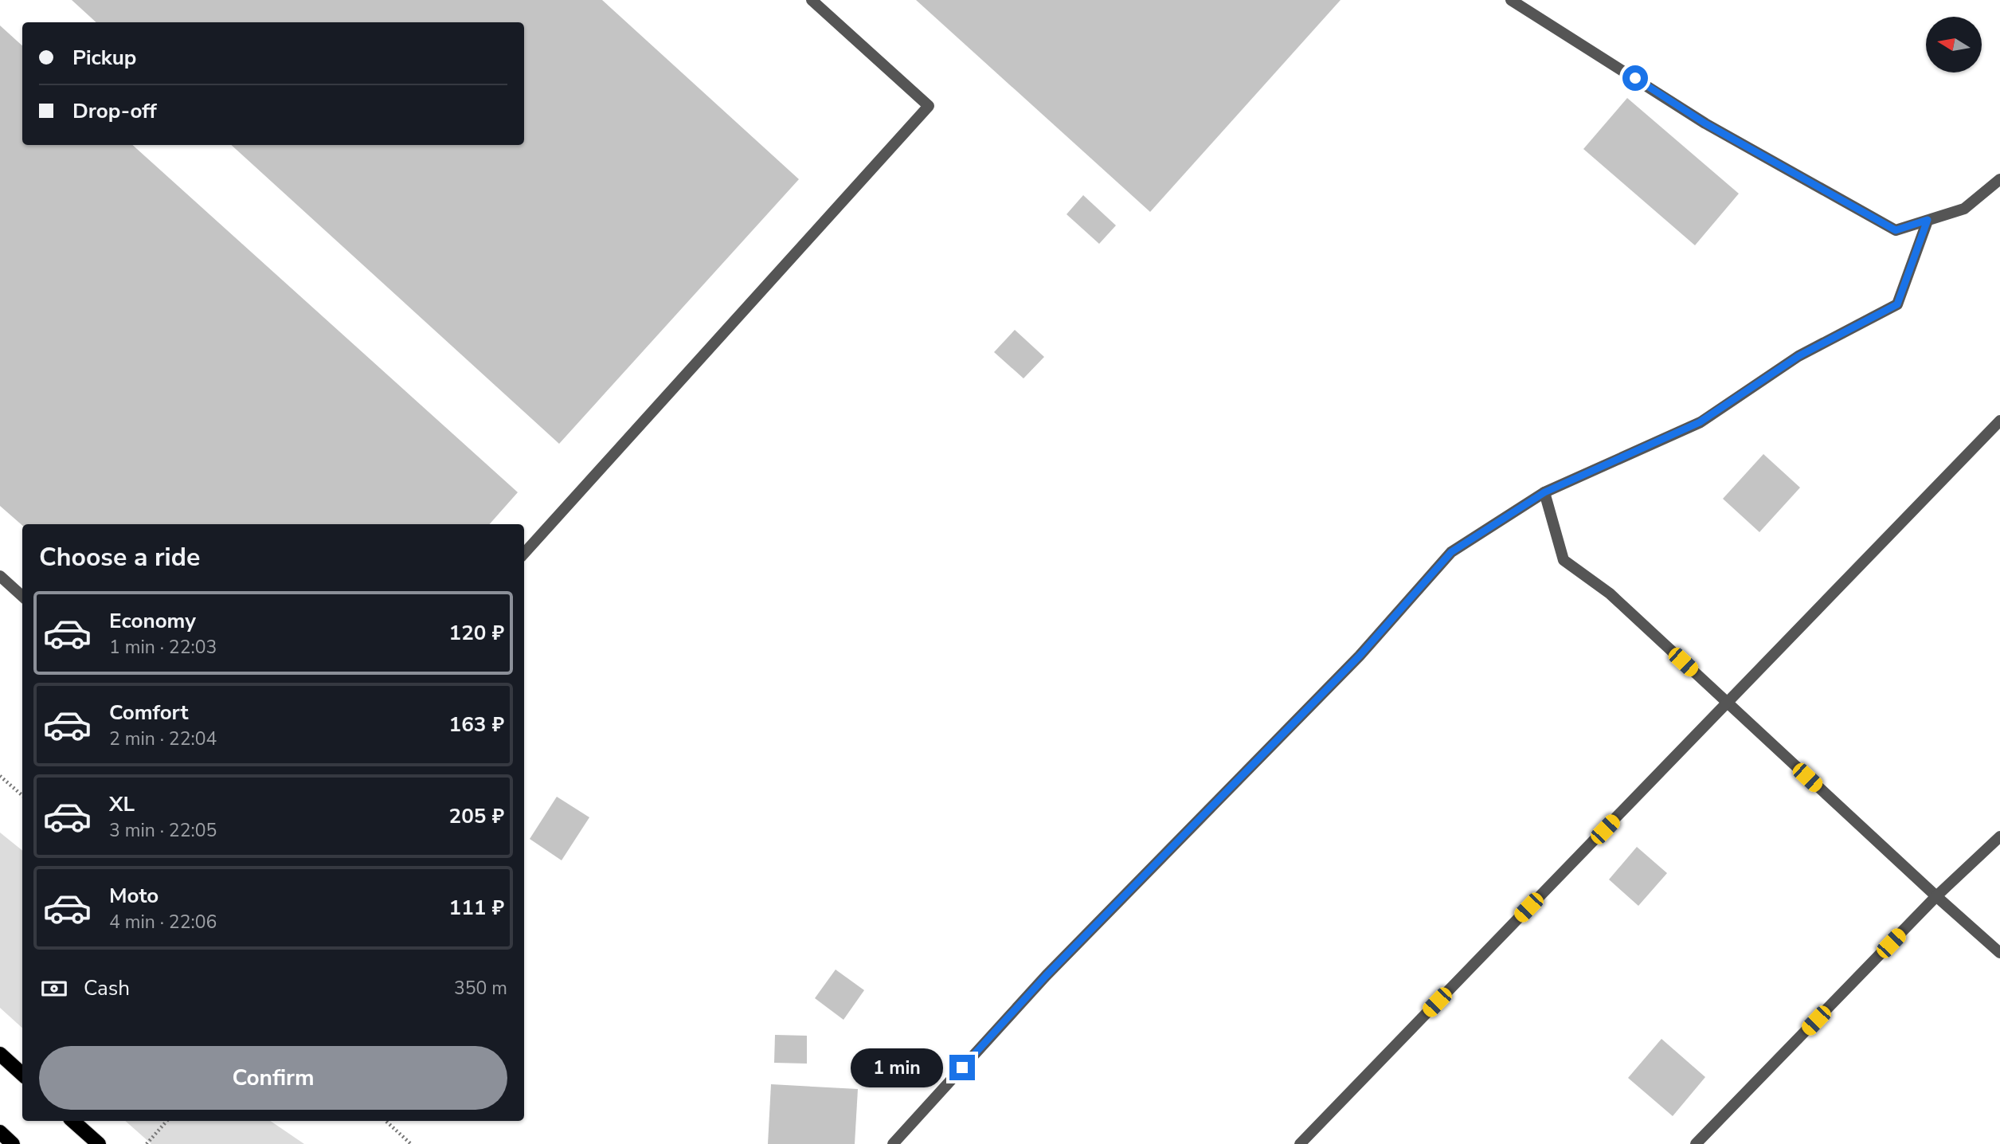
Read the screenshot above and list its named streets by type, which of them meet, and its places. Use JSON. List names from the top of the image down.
{
  "north": "left",
  "page": {
    "banner": ["Pickup", "Drop-off"],
    "heading": "Choose a ride",
    "list": [
      {
        "name": "Economy",
        "note": "1 min · 22:03",
        "value": "120 ₽"
      },
      {
        "name": "Comfort",
        "note": "2 min · 22:04",
        "value": "163 ₽"
      },
      {
        "name": "XL",
        "note": "3 min · 22:05",
        "value": "205 ₽"
      },
      {
        "name": "Moto",
        "note": "4 min · 22:06",
        "value": "111 ₽"
      }
    ],
    "pay": ["Cash", "350 m"],
    "buttons": "Confirm",
    "bubble": "1 min"
  }
}
